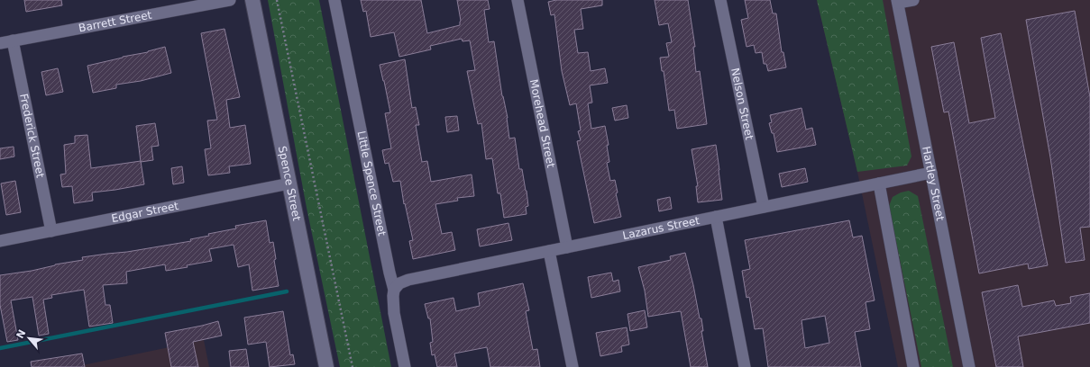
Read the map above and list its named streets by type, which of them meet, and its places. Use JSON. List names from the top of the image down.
{
  "streets": {
    "street": [
      "Barrett Street",
      "Nelson Street",
      "Morehead Street",
      "Frederick Street",
      "Spence Street",
      "Little Spence Street",
      "Hartley Street",
      "Edgar Street",
      "Lazarus Street"
    ]
  },
  "crossings": [
    ["Barrett Street", "Frederick Street"],
    ["Nelson Street", "Lazarus Street"],
    ["Morehead Street", "Lazarus Street"],
    ["Frederick Street", "Edgar Street"],
    ["Spence Street", "Edgar Street"],
    ["Little Spence Street", "Lazarus Street"],
    ["Hartley Street", "Lazarus Street"]
  ],
  "north": "top left"
}
